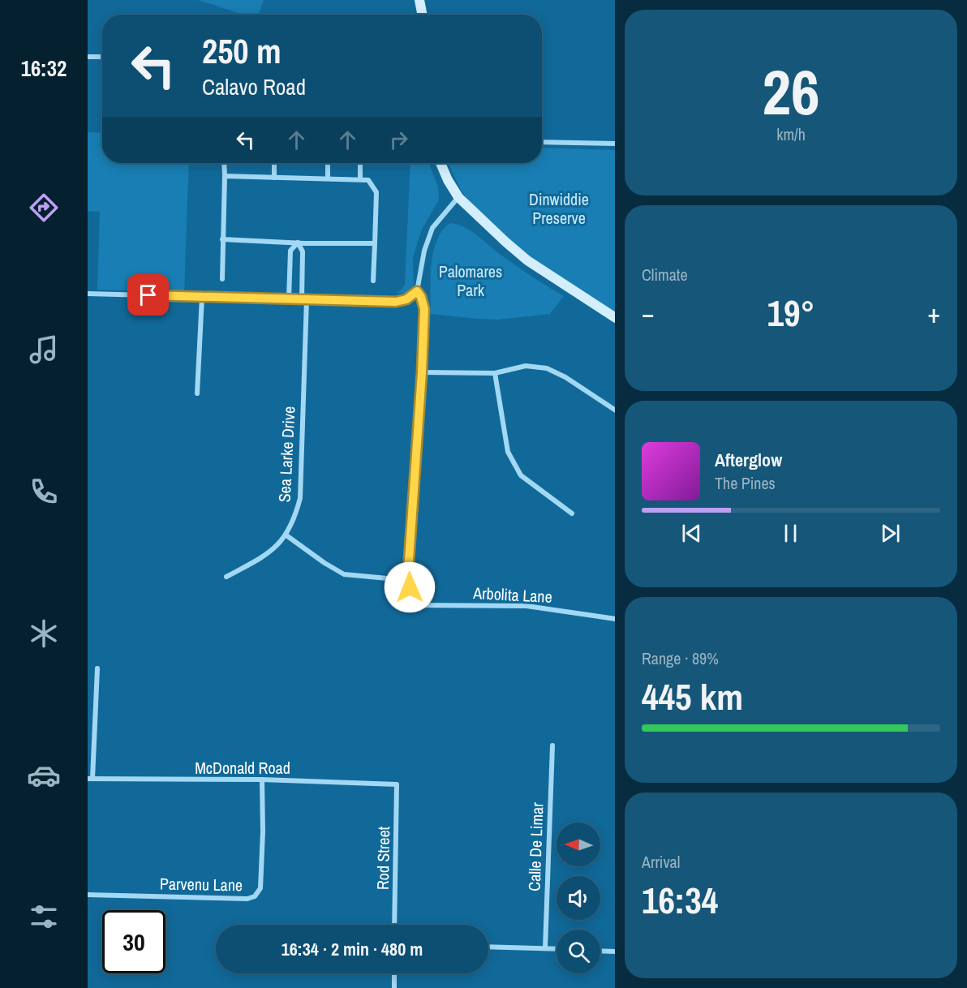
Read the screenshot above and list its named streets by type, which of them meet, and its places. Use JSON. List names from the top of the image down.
{
  "streets": {
    "street": [
      "Sea Larke Drive",
      "Arbolita Lane",
      "McDonald Road",
      "Calle De Limar",
      "Rod Street",
      "Parvenu Lane"
    ]
  },
  "crossings": [
    ["McDonald Road", "Rod Street"],
    ["McDonald Road", "Parvenu Lane"]
  ],
  "parks": ["Dinwiddie Preserve", "Palomares Park"],
  "north": "left",
  "page": {
    "tabs": "16:32",
    "tile": [
      ["26", "km/h"],
      "Climate",
      ["Range · 89%", "445 km"],
      ["Arrival", "16:34"]
    ],
    "turn": ["250 m", "Calavo Road"],
    "heat": ["−", "19°", "+"],
    "song": ["Afterglow", "The Pines"],
    "limit": "30",
    "trip": "16:34 · 2 min · 480 m"
  }
}
